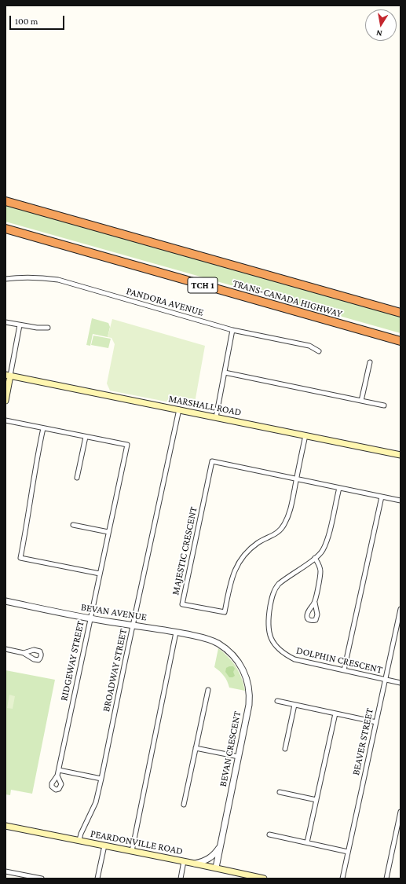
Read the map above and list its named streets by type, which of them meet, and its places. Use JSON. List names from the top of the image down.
{
  "streets": {
    "highway": ["TCH 1", "TRANS-CANADA HIGHWAY"],
    "main road": ["MARSHALL ROAD", "PEARDONVILLE ROAD"],
    "street": [
      "PANDORA AVENUE",
      "MAJESTIC CRESCENT",
      "BEVAN AVENUE",
      "DOLPHIN CRESCENT",
      "RIDGEWAY STREET",
      "BROADWAY STREET",
      "BEAVER STREET",
      "BEVAN CRESCENT"
    ]
  },
  "crossings": [
    ["MARSHALL ROAD", "MAJESTIC CRESCENT"],
    ["MARSHALL ROAD", "BROADWAY STREET"],
    ["BEVAN AVENUE", "RIDGEWAY STREET"],
    ["BEVAN AVENUE", "BROADWAY STREET"],
    ["BEVAN AVENUE", "BEVAN CRESCENT"],
    ["DOLPHIN CRESCENT", "BEAVER STREET"],
    ["BROADWAY STREET", "PEARDONVILLE ROAD"],
    ["BEVAN CRESCENT", "PEARDONVILLE ROAD"]
  ],
  "scale_bar": "100 m",
  "north": "bottom"
}
